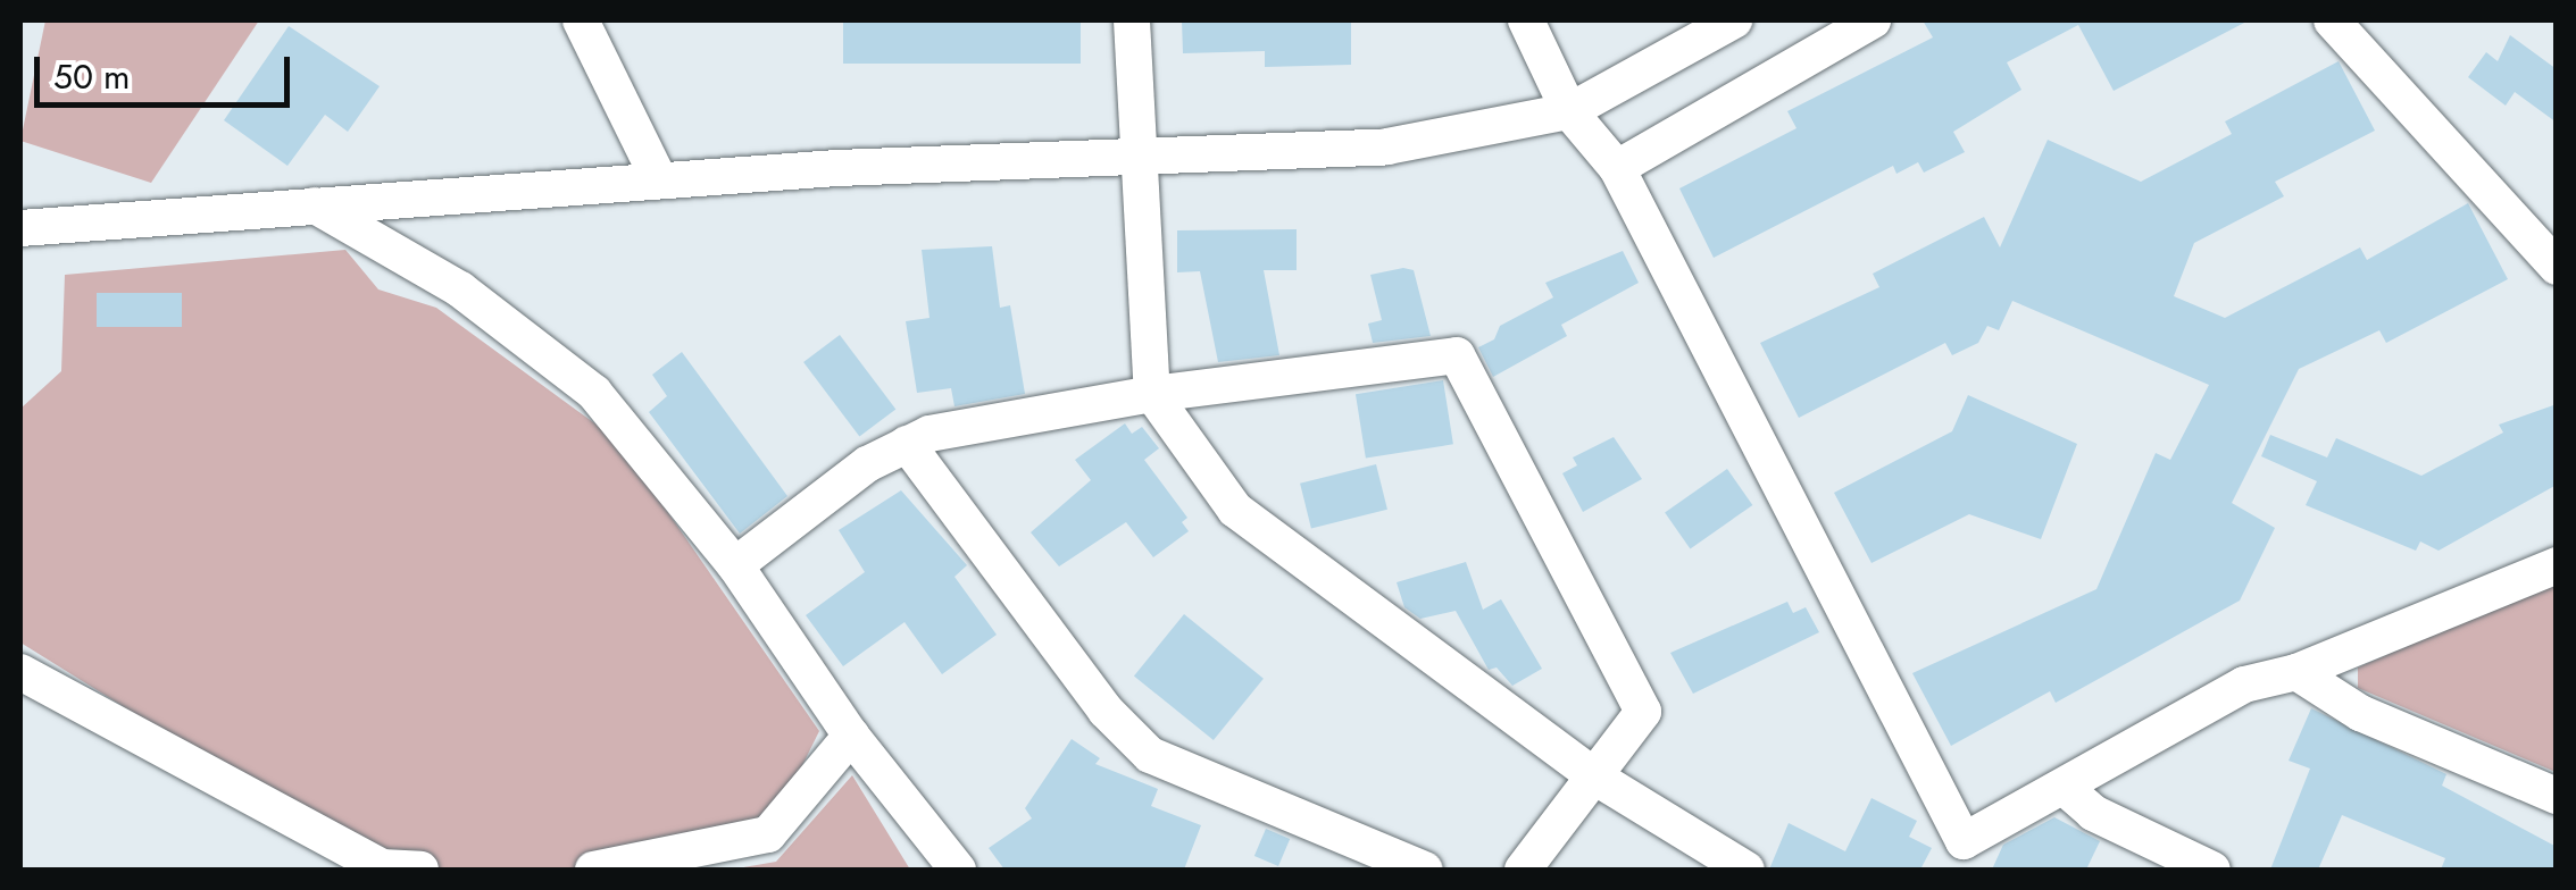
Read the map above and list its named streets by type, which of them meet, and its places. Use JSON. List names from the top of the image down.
{
  "scale_bar": "50 m"
}
